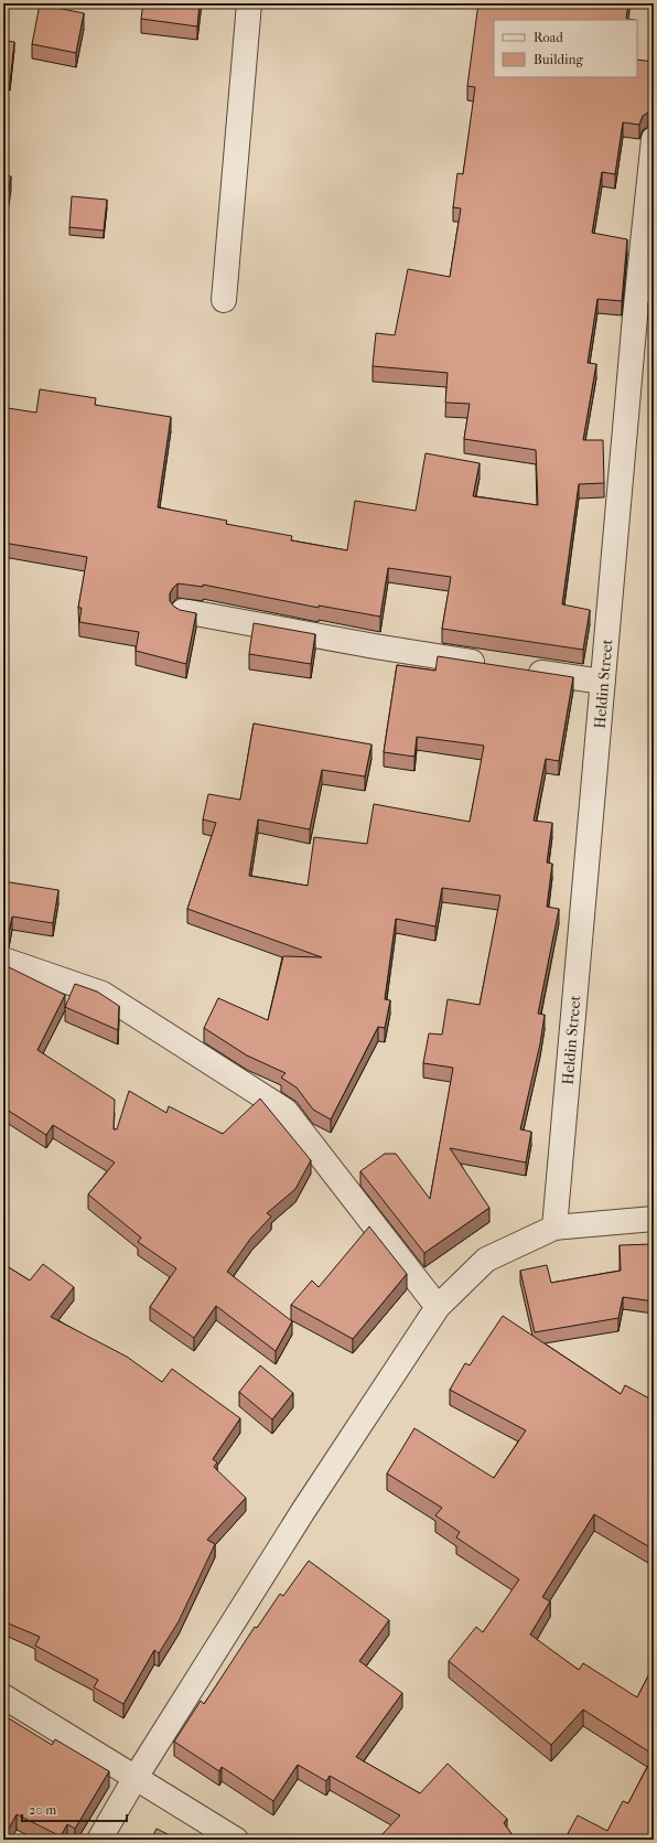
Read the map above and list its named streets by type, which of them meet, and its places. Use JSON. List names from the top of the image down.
{
  "streets": {
    "street": ["Heldin Street"]
  },
  "legend": ["Road", "Building"],
  "scale_bar": "20 m"
}
